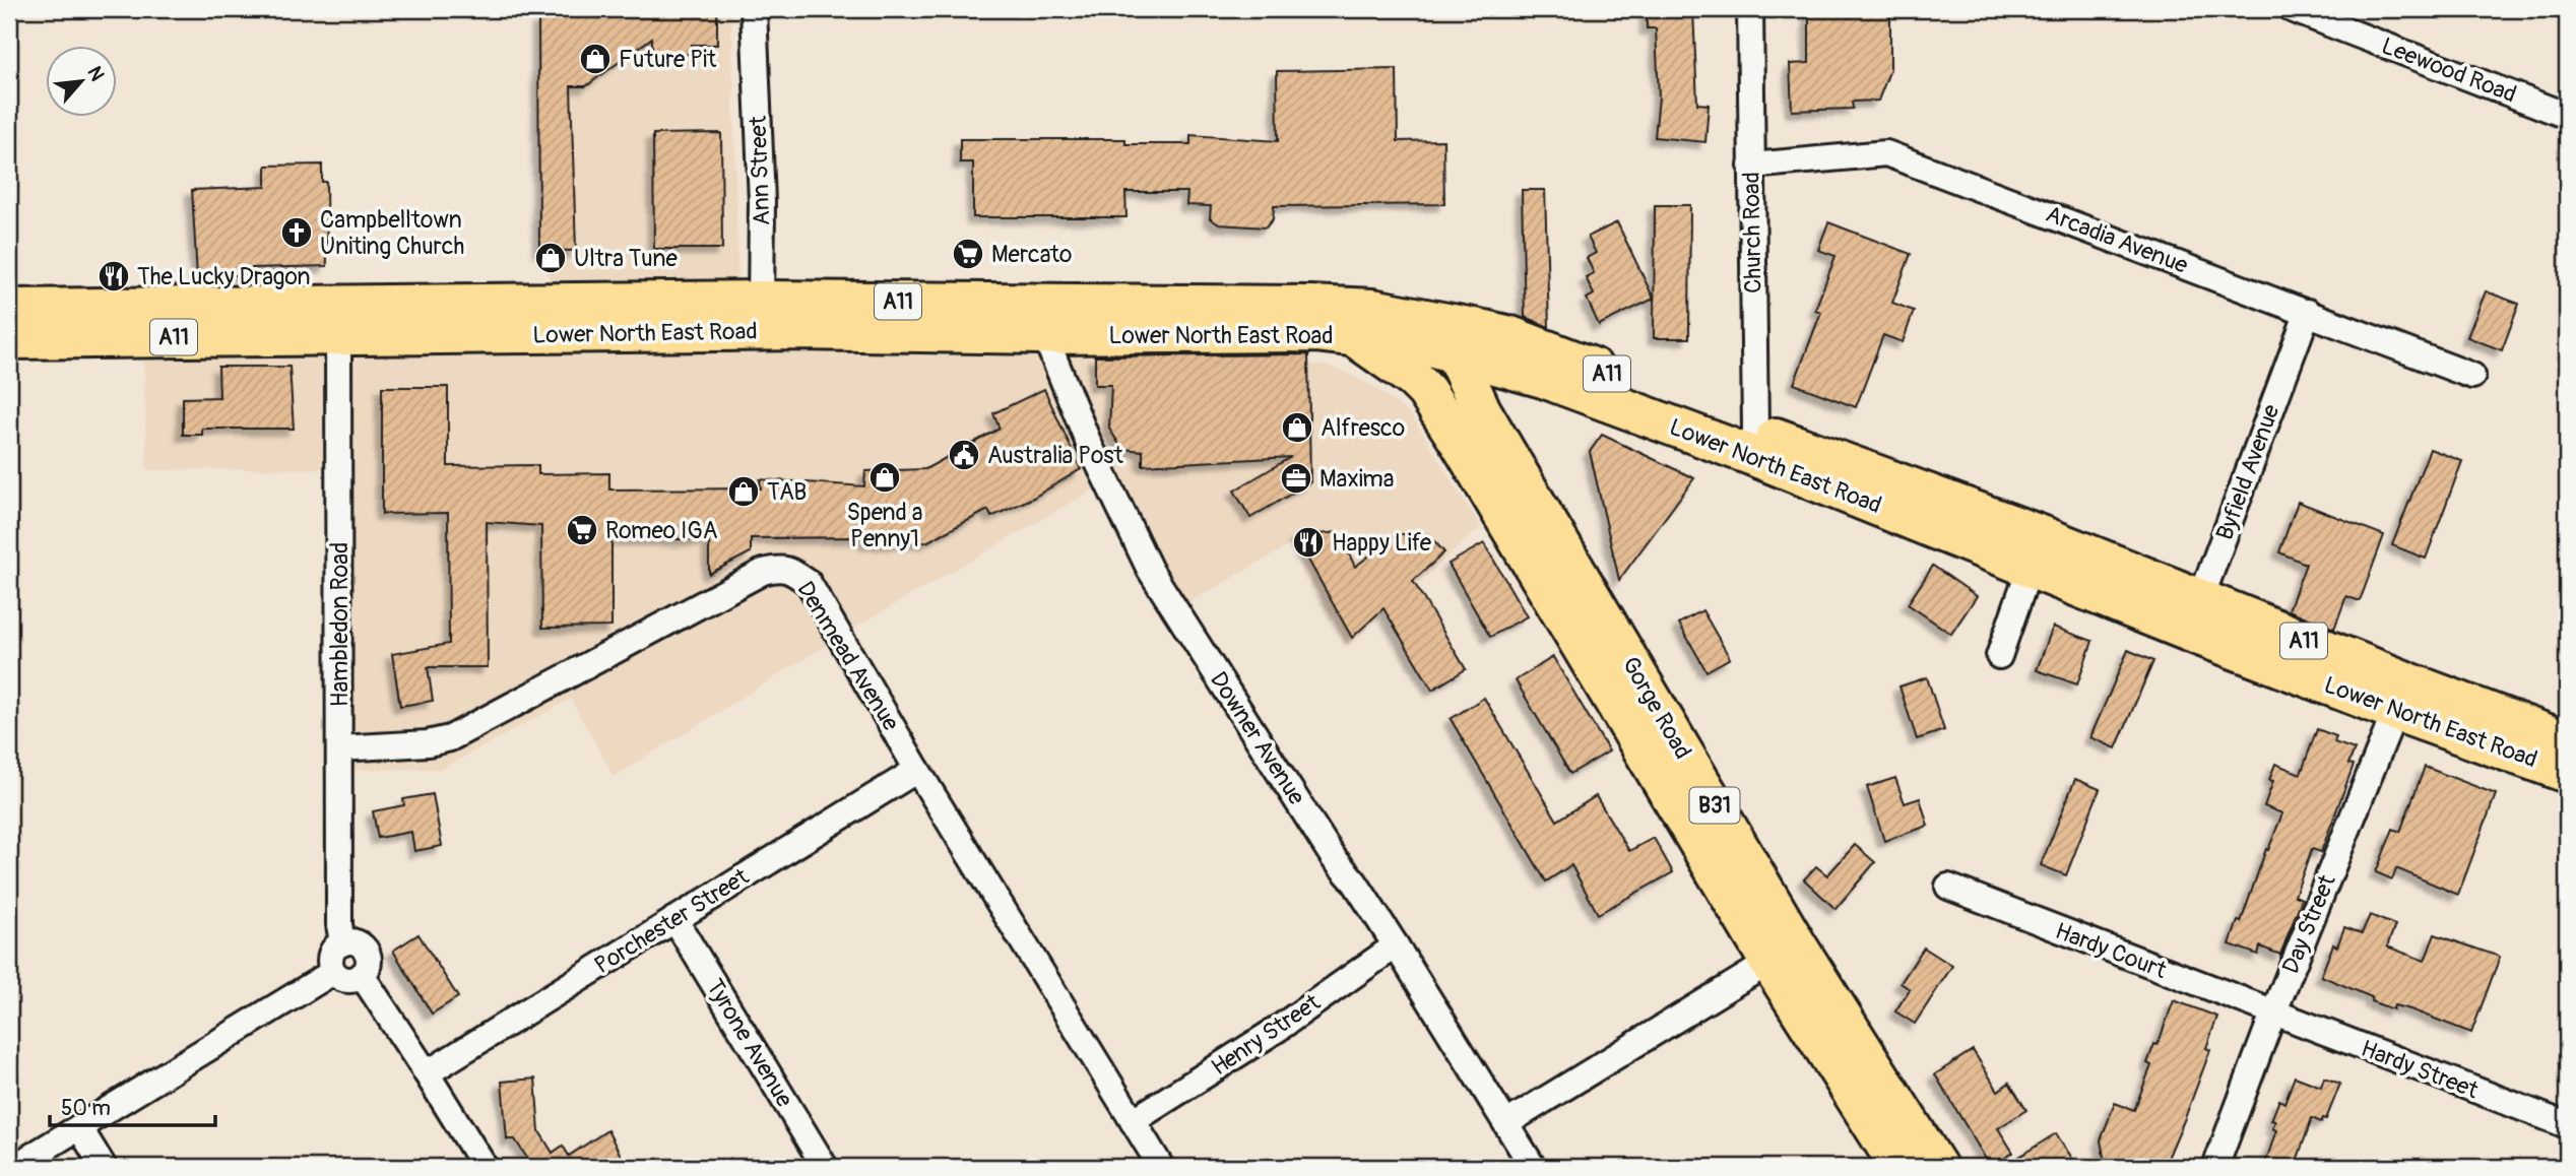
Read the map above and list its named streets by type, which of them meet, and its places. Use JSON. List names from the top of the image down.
{
  "streets": {
    "main road": [
      "A11",
      "Lower North East Road",
      "Gorge Road",
      "B31"
    ],
    "street": [
      "Leewood Road",
      "Ann Street",
      "Church Road",
      "Arcadia Avenue",
      "Byfield Avenue",
      "Hambledon Road",
      "Denmead Avenue",
      "Downer Avenue",
      "Porchester Street",
      "Day Street",
      "Hardy Court",
      "Henry Street",
      "Tyrone Avenue",
      "Hardy Street"
    ]
  },
  "crossings": [
    ["Ann Street", "Lower North East Road"],
    ["Church Road", "Arcadia Avenue"],
    ["Church Road", "Lower North East Road"],
    ["Arcadia Avenue", "Byfield Avenue"],
    ["Lower North East Road", "Byfield Avenue"],
    ["Lower North East Road", "Hambledon Road"],
    ["Lower North East Road", "Gorge Road"],
    ["Lower North East Road", "Downer Avenue"],
    ["Lower North East Road", "Day Street"],
    ["Hambledon Road", "Denmead Avenue"],
    ["Denmead Avenue", "Porchester Street"],
    ["Denmead Avenue", "Henry Street"],
    ["Downer Avenue", "Henry Street"],
    ["Porchester Street", "Tyrone Avenue"],
    ["Day Street", "Hardy Court"],
    ["Day Street", "Hardy Street"],
    ["Hardy Court", "Hardy Street"]
  ],
  "places": {
    "shop": [
      "Future Pit",
      "Ultra Tune",
      "Alfresco",
      "Spend a Penny1",
      "TAB"
    ],
    "church": ["Campbelltown Uniting Church"],
    "supermarket": ["Mercato", "Romeo IGA"],
    "restaurant": ["The Lucky Dragon", "Happy Life"],
    "public building": ["Australia Post"],
    "office": ["Maxima"]
  },
  "scale_bar": "50 m",
  "north": "top right"
}
